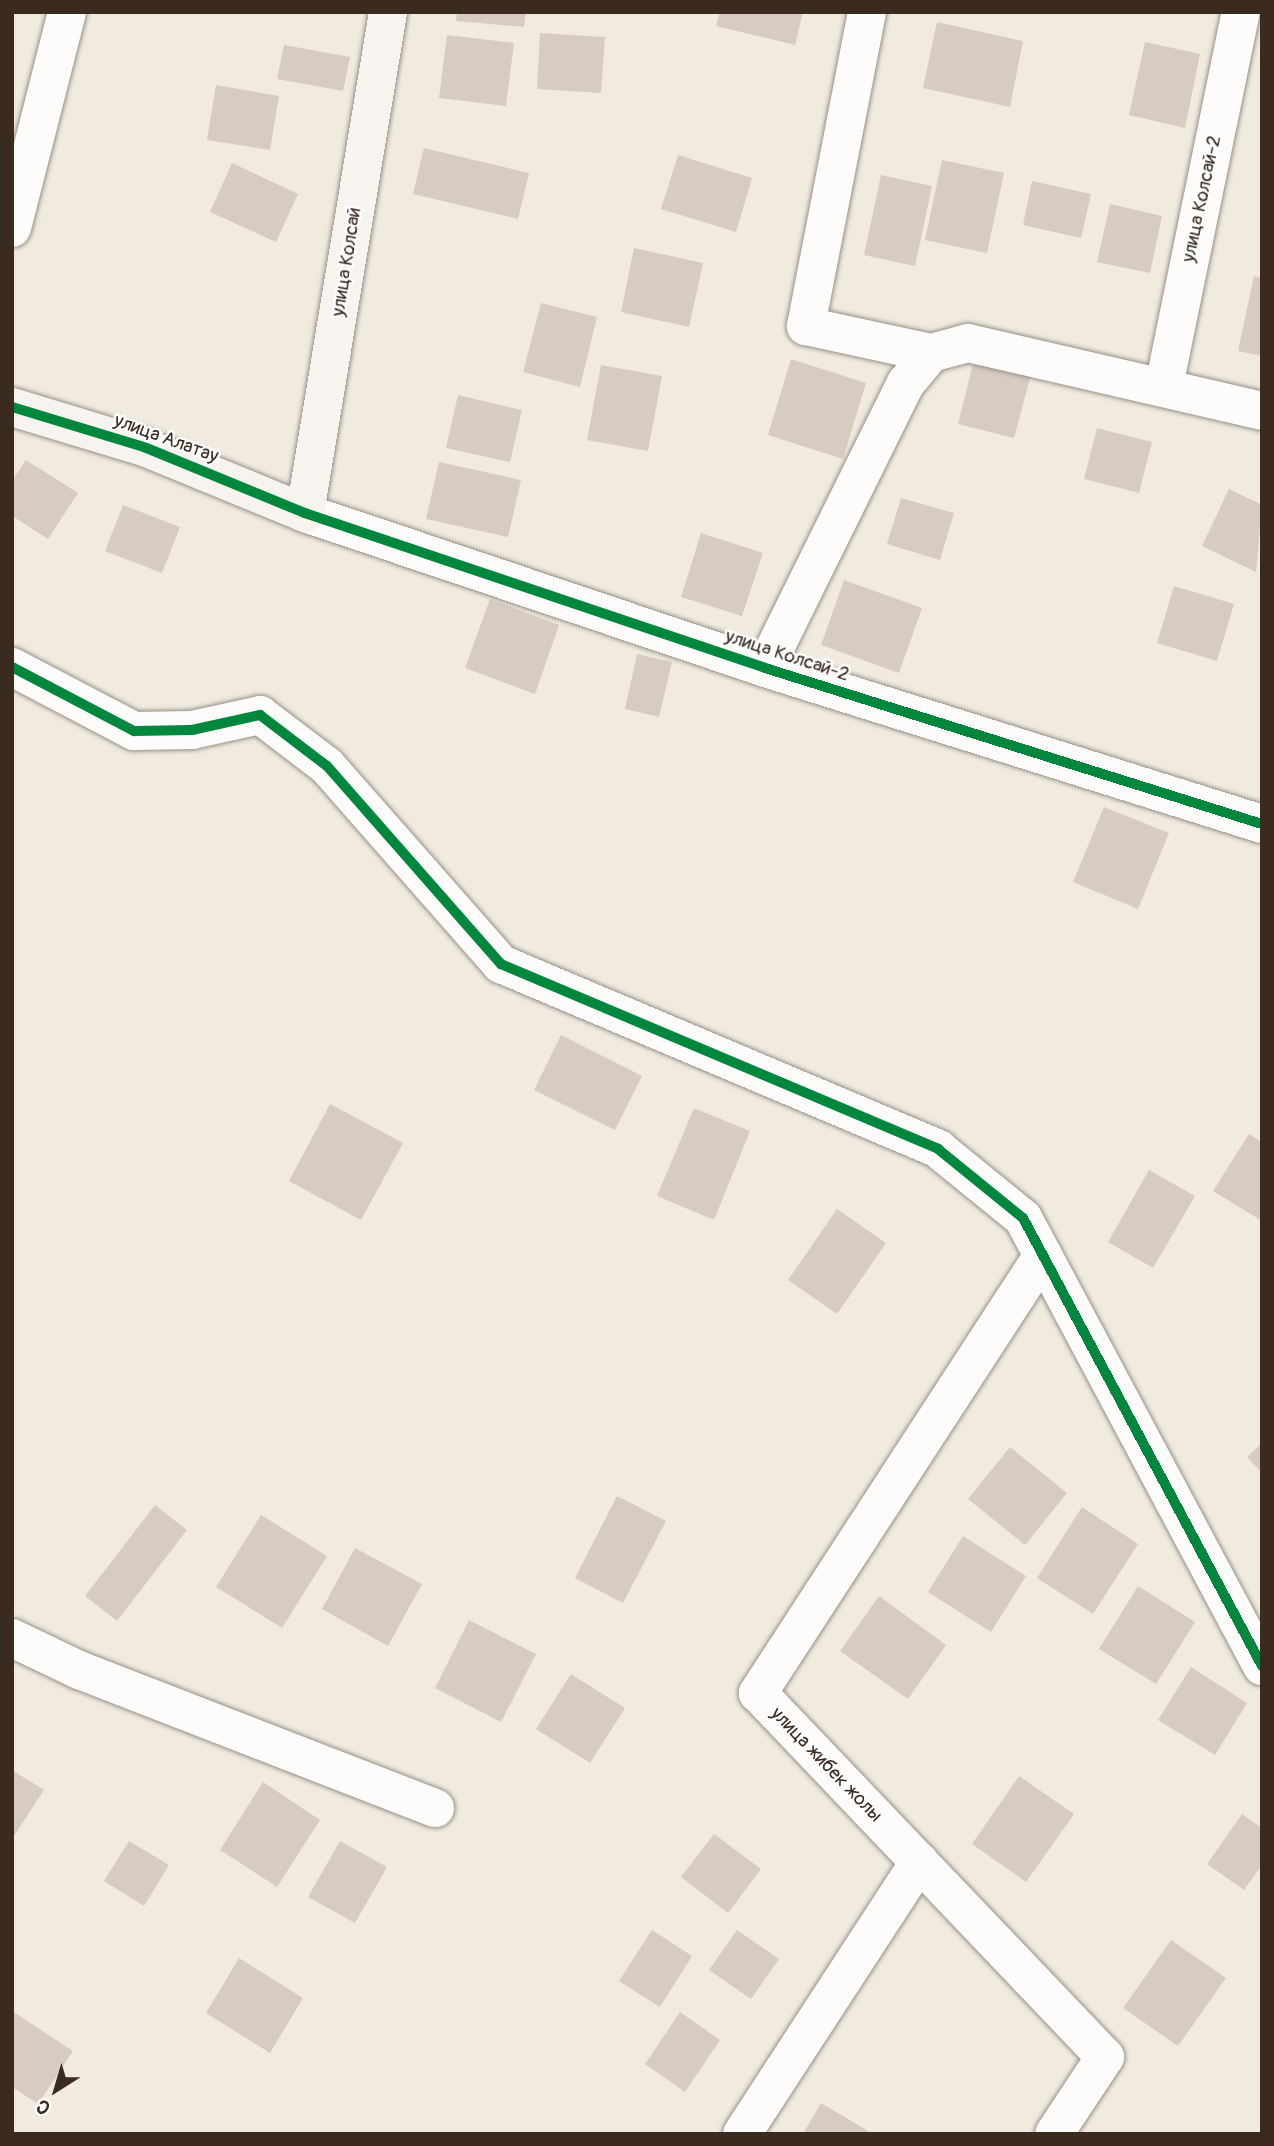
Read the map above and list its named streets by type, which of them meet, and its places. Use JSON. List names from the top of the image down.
{
  "streets": {
    "street": [
      "улица Колсай-2",
      "улица Колсай",
      "улица Алатау",
      "улица жибек жолы"
    ]
  },
  "crossings": [
    ["улица Колсай-2", "улица Колсай"],
    ["улица Колсай-2", "улица Алатау"],
    ["улица Колсай", "улица Алатау"]
  ],
  "north": "bottom left"
}
